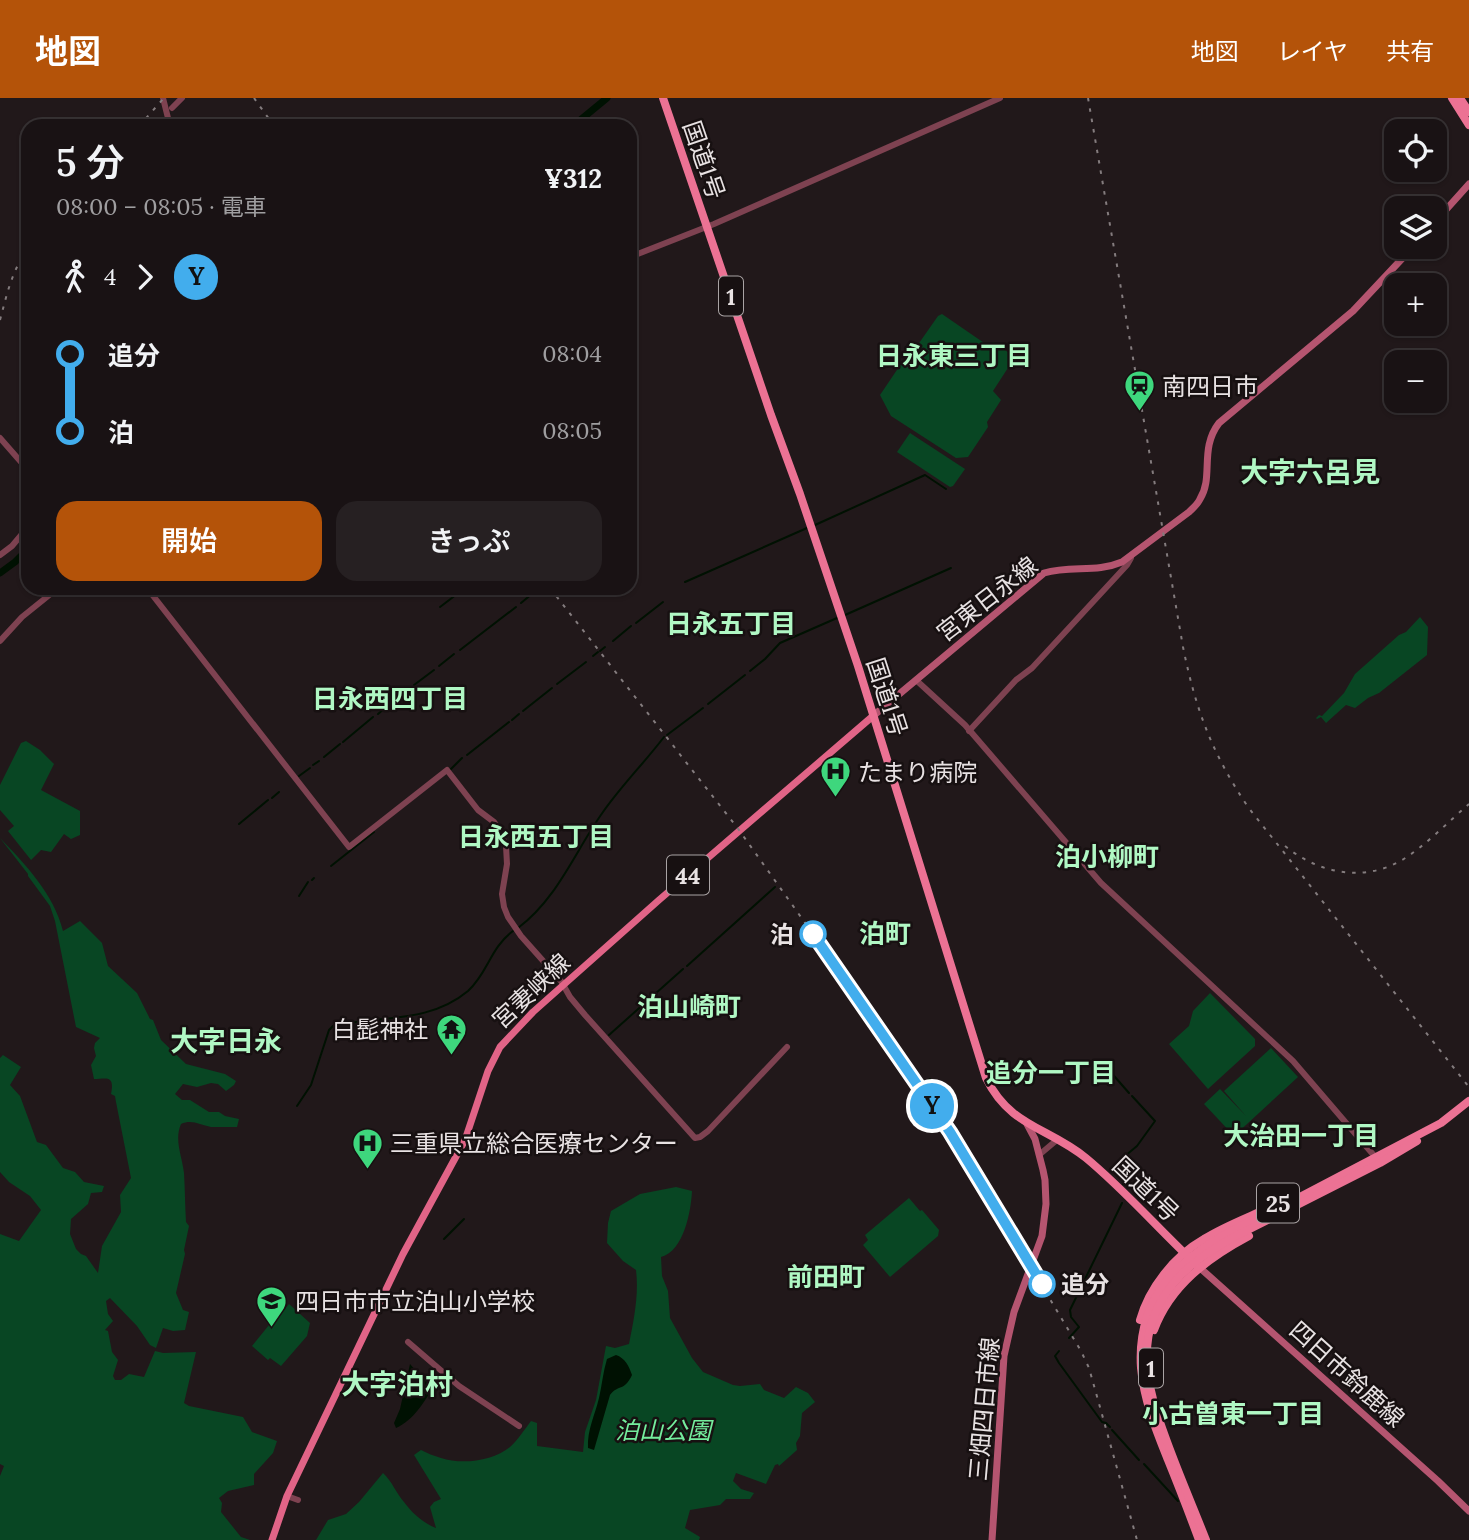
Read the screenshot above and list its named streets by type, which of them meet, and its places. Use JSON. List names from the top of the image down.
{
  "streets": {
    "highway": ["国道1号", "1", "25"],
    "main road": [
      "宮東日永線",
      "44",
      "宮妻峡線",
      "四日市鈴鹿線",
      "三畑四日市線"
    ]
  },
  "crossings": [
    ["国道1号", "1"],
    ["国道1号", "宮東日永線"],
    ["国道1号", "宮妻峡線"],
    ["国道1号", "25"],
    ["国道1号", "四日市鈴鹿線"],
    ["国道1号", "三畑四日市線"],
    ["1", "25"],
    ["1", "四日市鈴鹿線"],
    ["宮東日永線", "宮妻峡線"],
    ["25", "四日市鈴鹿線"]
  ],
  "districts": [
    "日永東三丁目",
    "大字六呂見",
    "日永五丁目",
    "日永西四丁目",
    "日永西五丁目",
    "泊小柳町",
    "泊町",
    "泊山崎町",
    "大字日永",
    "追分一丁目",
    "大治田一丁目",
    "前田町",
    "大字泊村",
    "小古曽東一丁目"
  ],
  "parks": ["泊山公園"],
  "places": {
    "station": ["南四日市"],
    "hospital": ["たまり病院", "三重県立総合医療センター"],
    "other": ["泊", "追分"],
    "temple": ["白髭神社"],
    "school or university": ["四日市市立泊山小学校"]
  },
  "page": {
    "header": "地図",
    "nav": ["地図", "レイヤ", "共有"],
    "on_map": "Y",
    "map_buttons": ["+", "−"],
    "heading": ["5 分", "08:00 – 08:05 · 電車", "¥312"],
    "legs": ["4", "Y"],
    "list": [
      {
        "name": "追分",
        "value": "08:04"
      },
      {
        "name": "泊",
        "value": "08:05"
      }
    ],
    "buttons": ["開始", "きっぷ"]
  }
}
